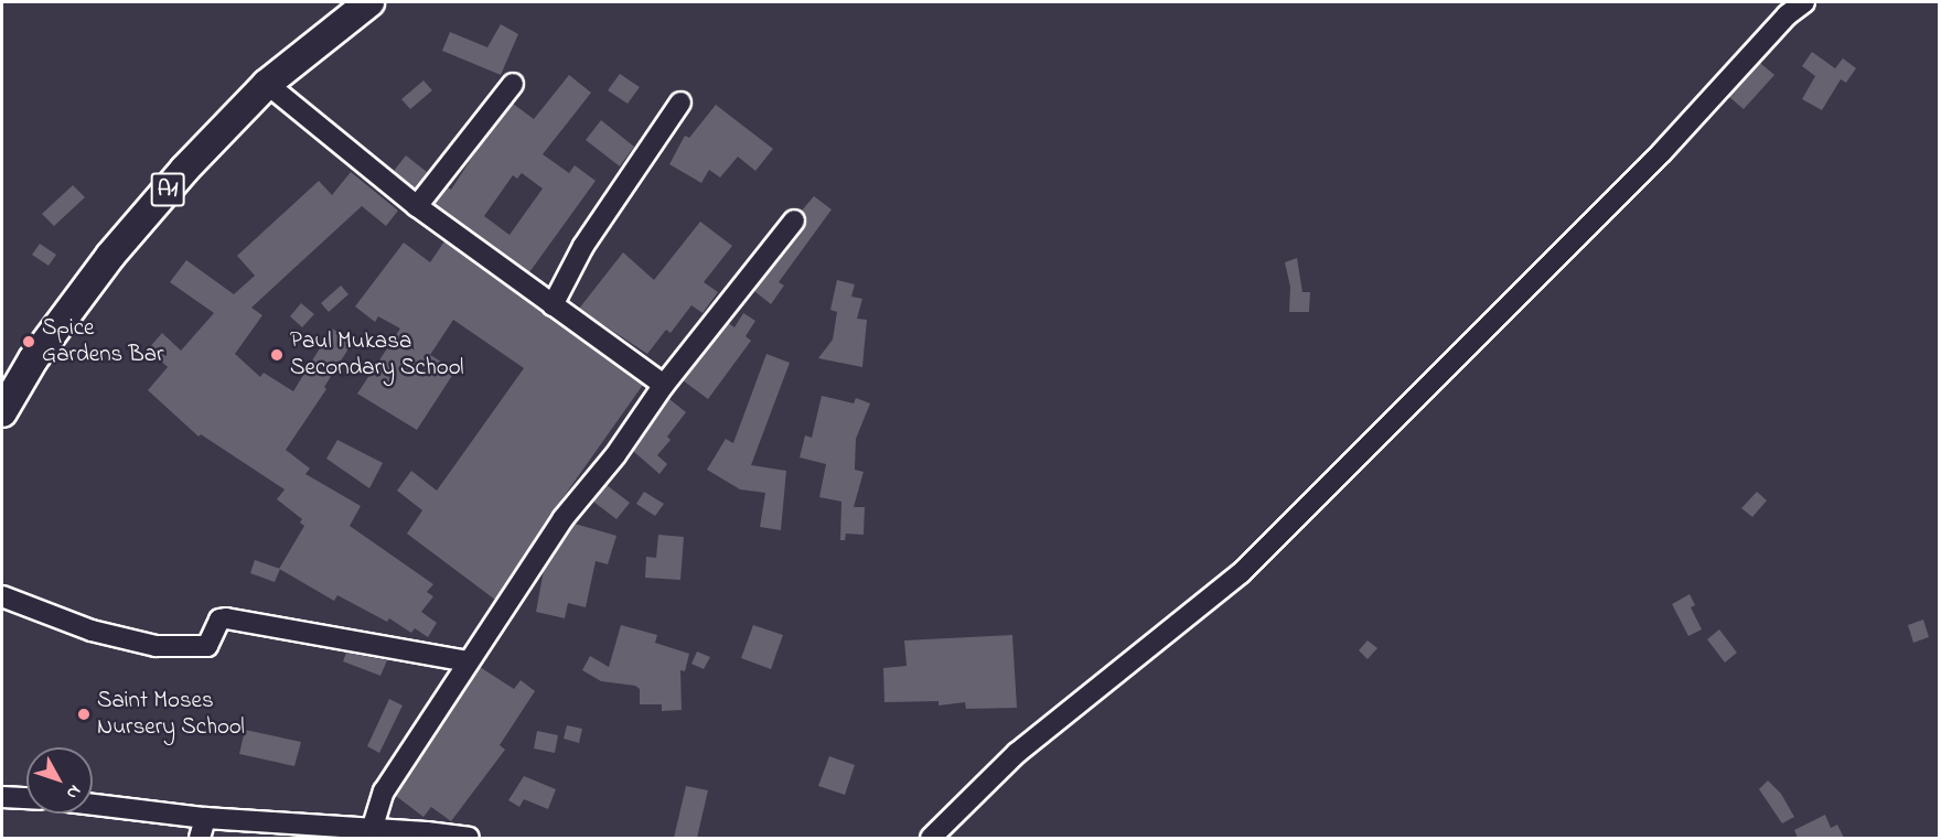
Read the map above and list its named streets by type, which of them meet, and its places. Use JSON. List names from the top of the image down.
{
  "streets": {
    "highway": ["A1"]
  },
  "places": ["Spice Gardens Bar", "Paul Mukasa Secondary School", "Saint Moses Nursery School"],
  "north": "bottom right"
}
